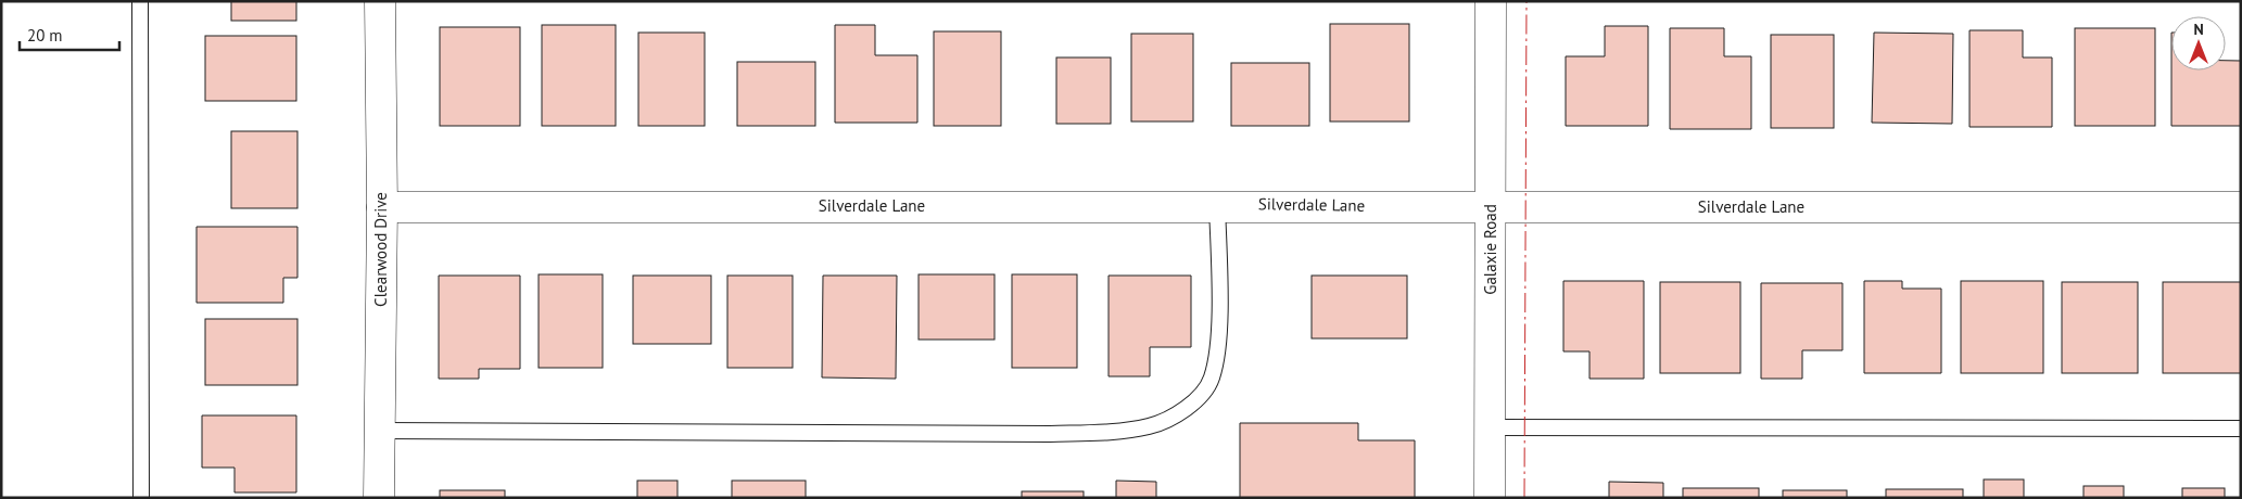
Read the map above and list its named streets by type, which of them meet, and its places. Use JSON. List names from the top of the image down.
{
  "streets": {
    "street": ["Silverdale Lane", "Clearwood Drive", "Galaxie Road"]
  },
  "crossings": [
    ["Silverdale Lane", "Clearwood Drive"],
    ["Silverdale Lane", "Galaxie Road"]
  ],
  "scale_bar": "20 m",
  "north": "top"
}
